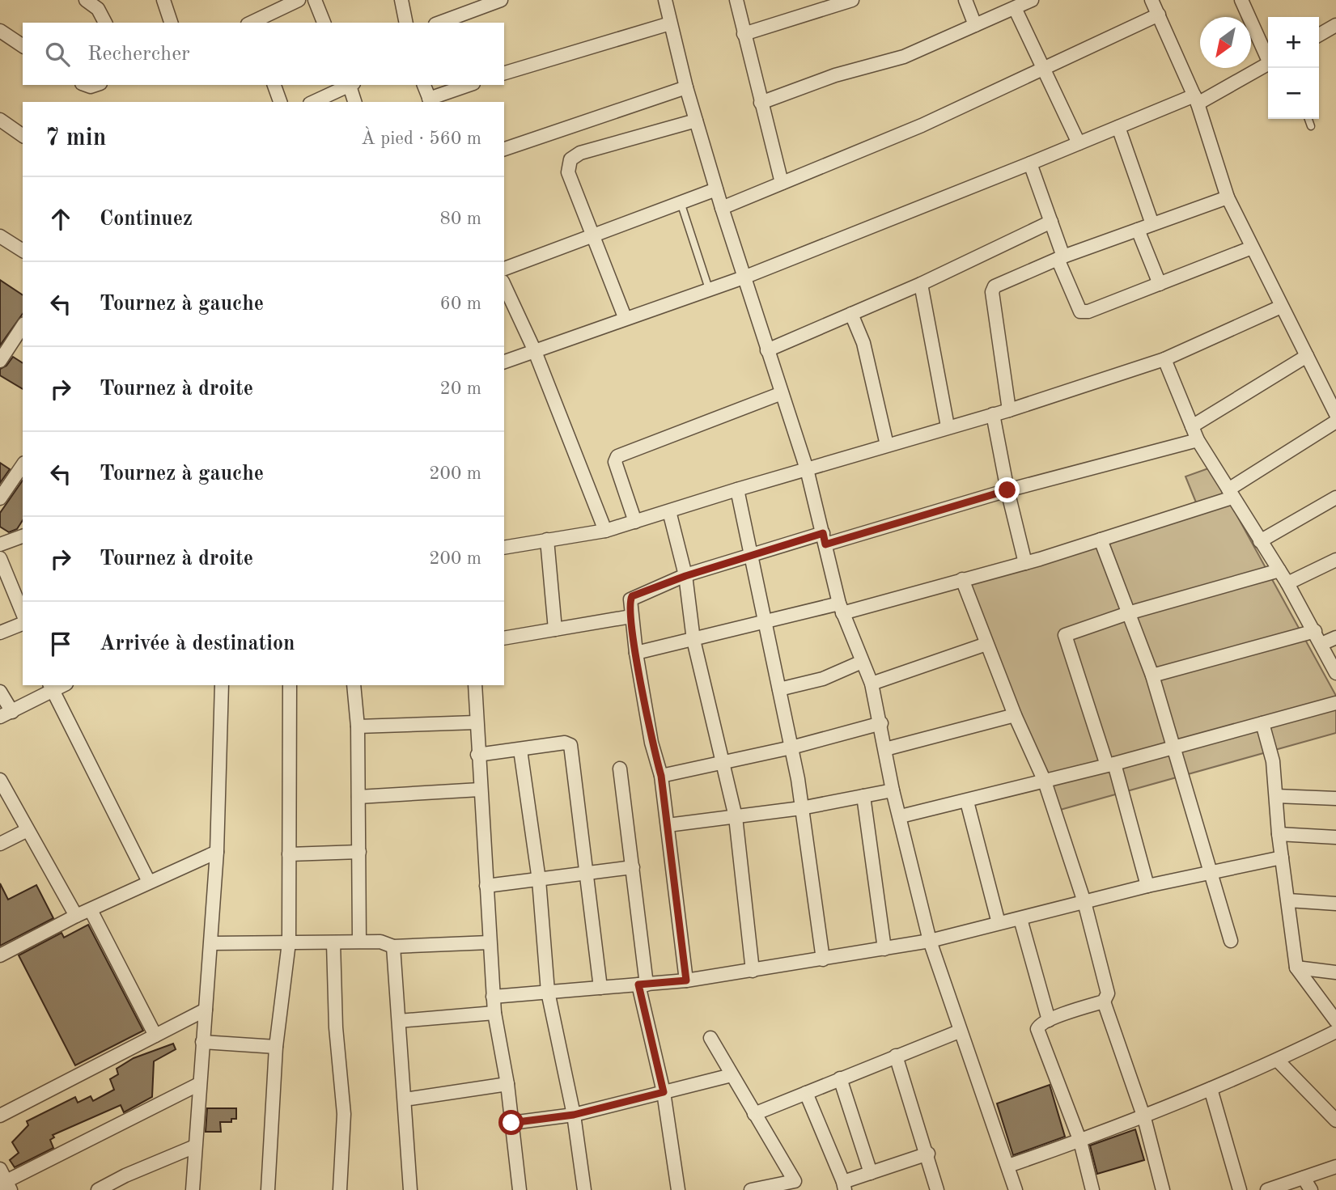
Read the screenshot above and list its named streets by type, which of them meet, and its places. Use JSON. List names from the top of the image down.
{
  "north": "bottom left",
  "page": {
    "map_buttons": ["+", "−"],
    "search": "Rechercher",
    "heading": ["7 min", "À pied · 560 m"],
    "list": [
      ["Continuez", "80 m"],
      ["Tournez à gauche", "60 m"],
      ["Tournez à droite", "20 m"],
      ["Tournez à gauche", "200 m"],
      ["Tournez à droite", "200 m"],
      "Arrivée à destination"
    ]
  }
}
